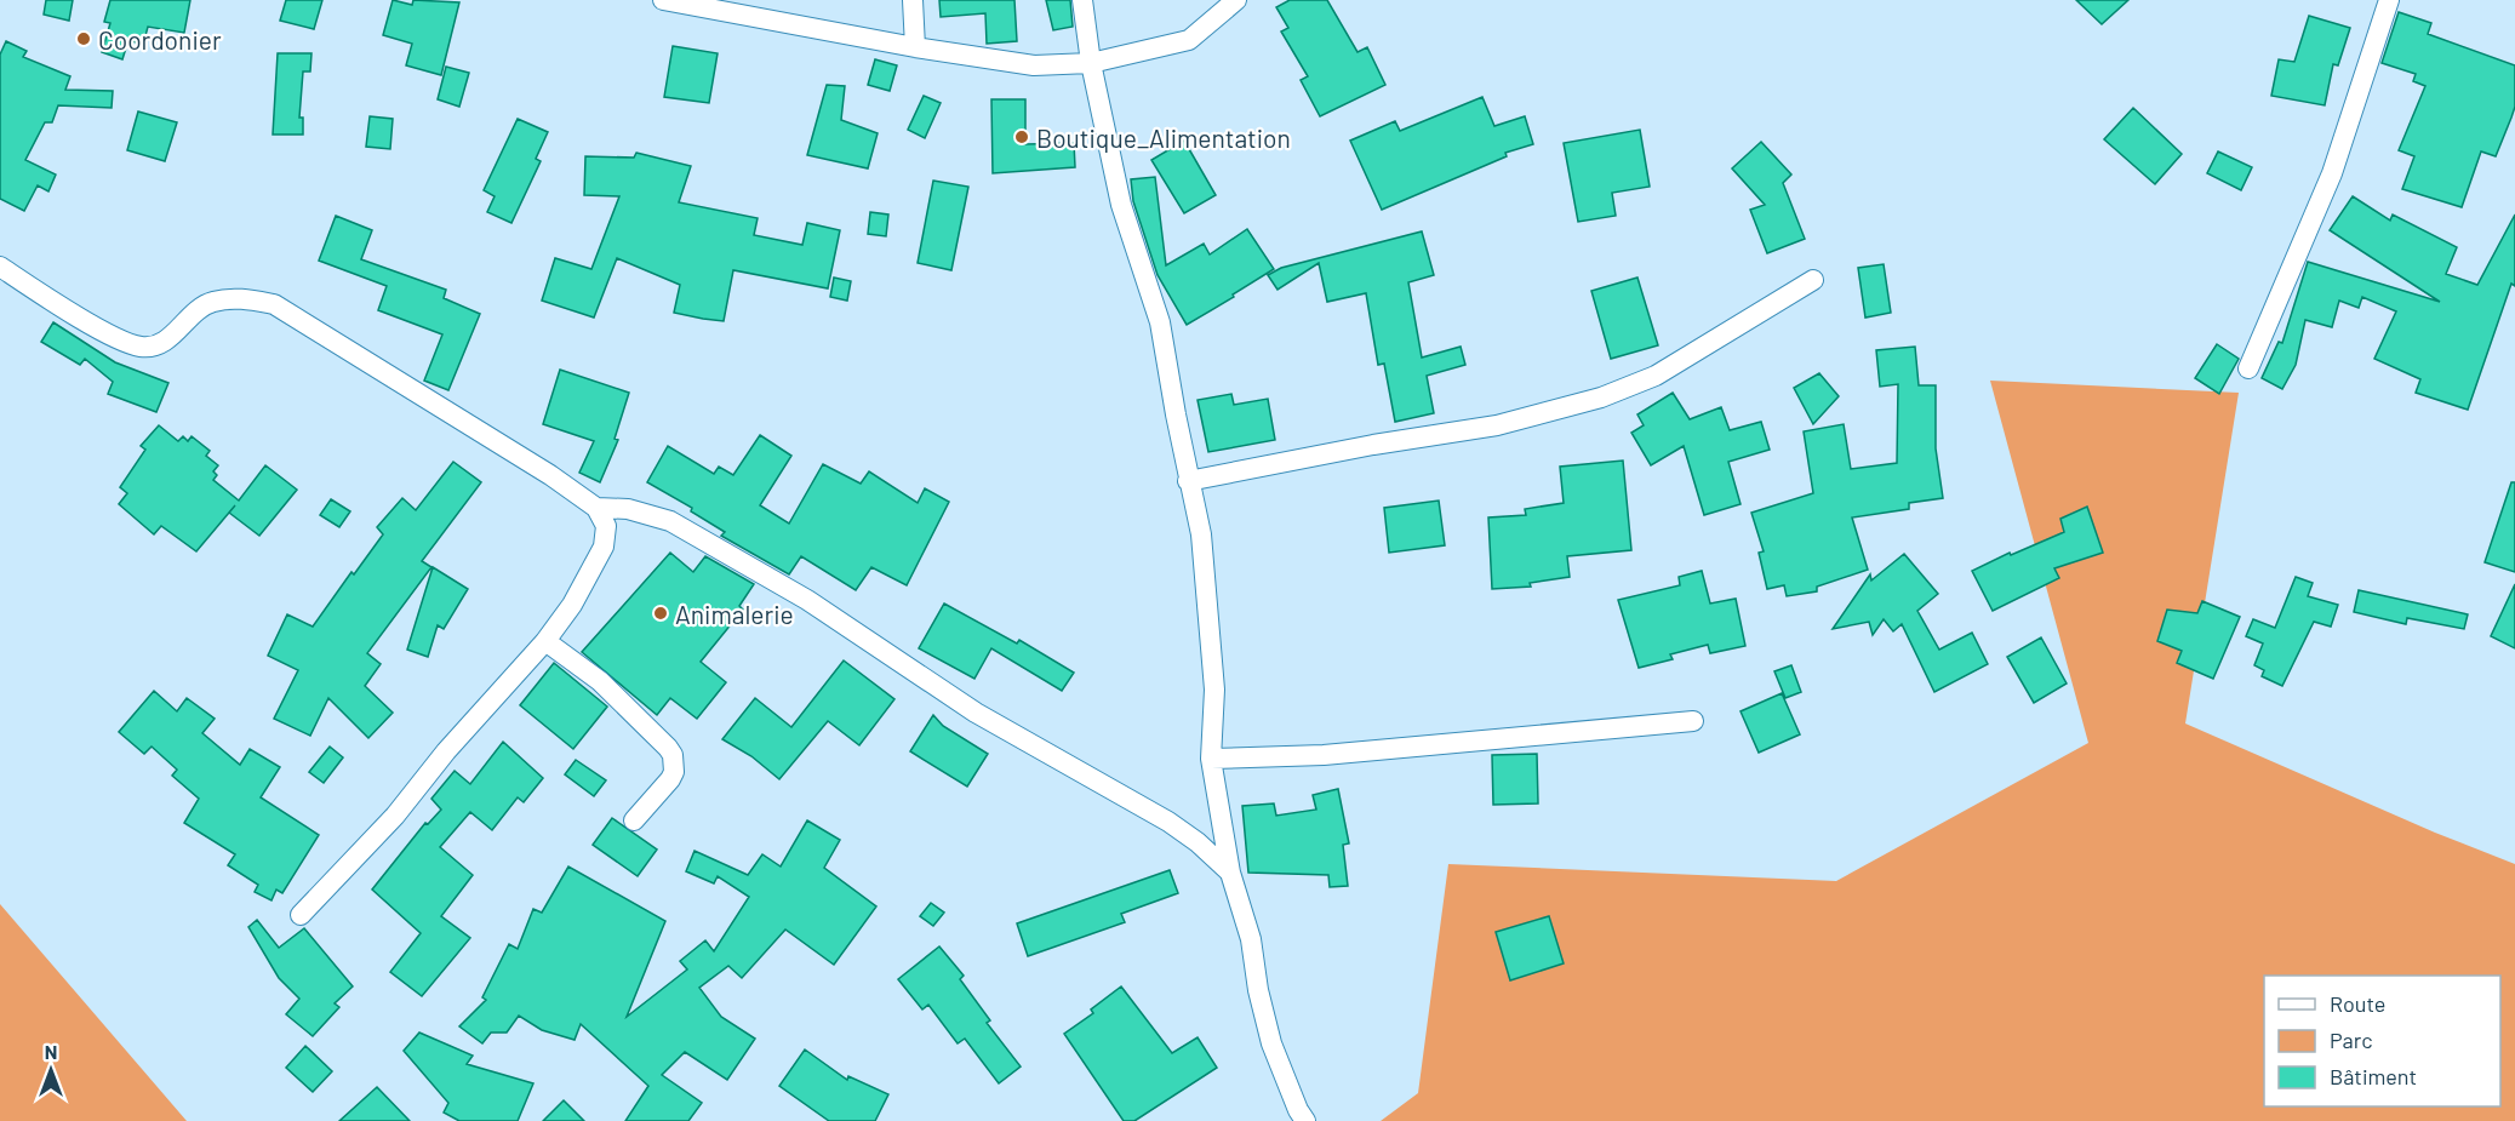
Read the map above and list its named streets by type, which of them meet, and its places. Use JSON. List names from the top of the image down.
{
  "places": ["Coordonier", "Boutique_Alimentation", "Animalerie"],
  "legend": ["Route", "Parc", "Bâtiment"],
  "north": "top"
}
